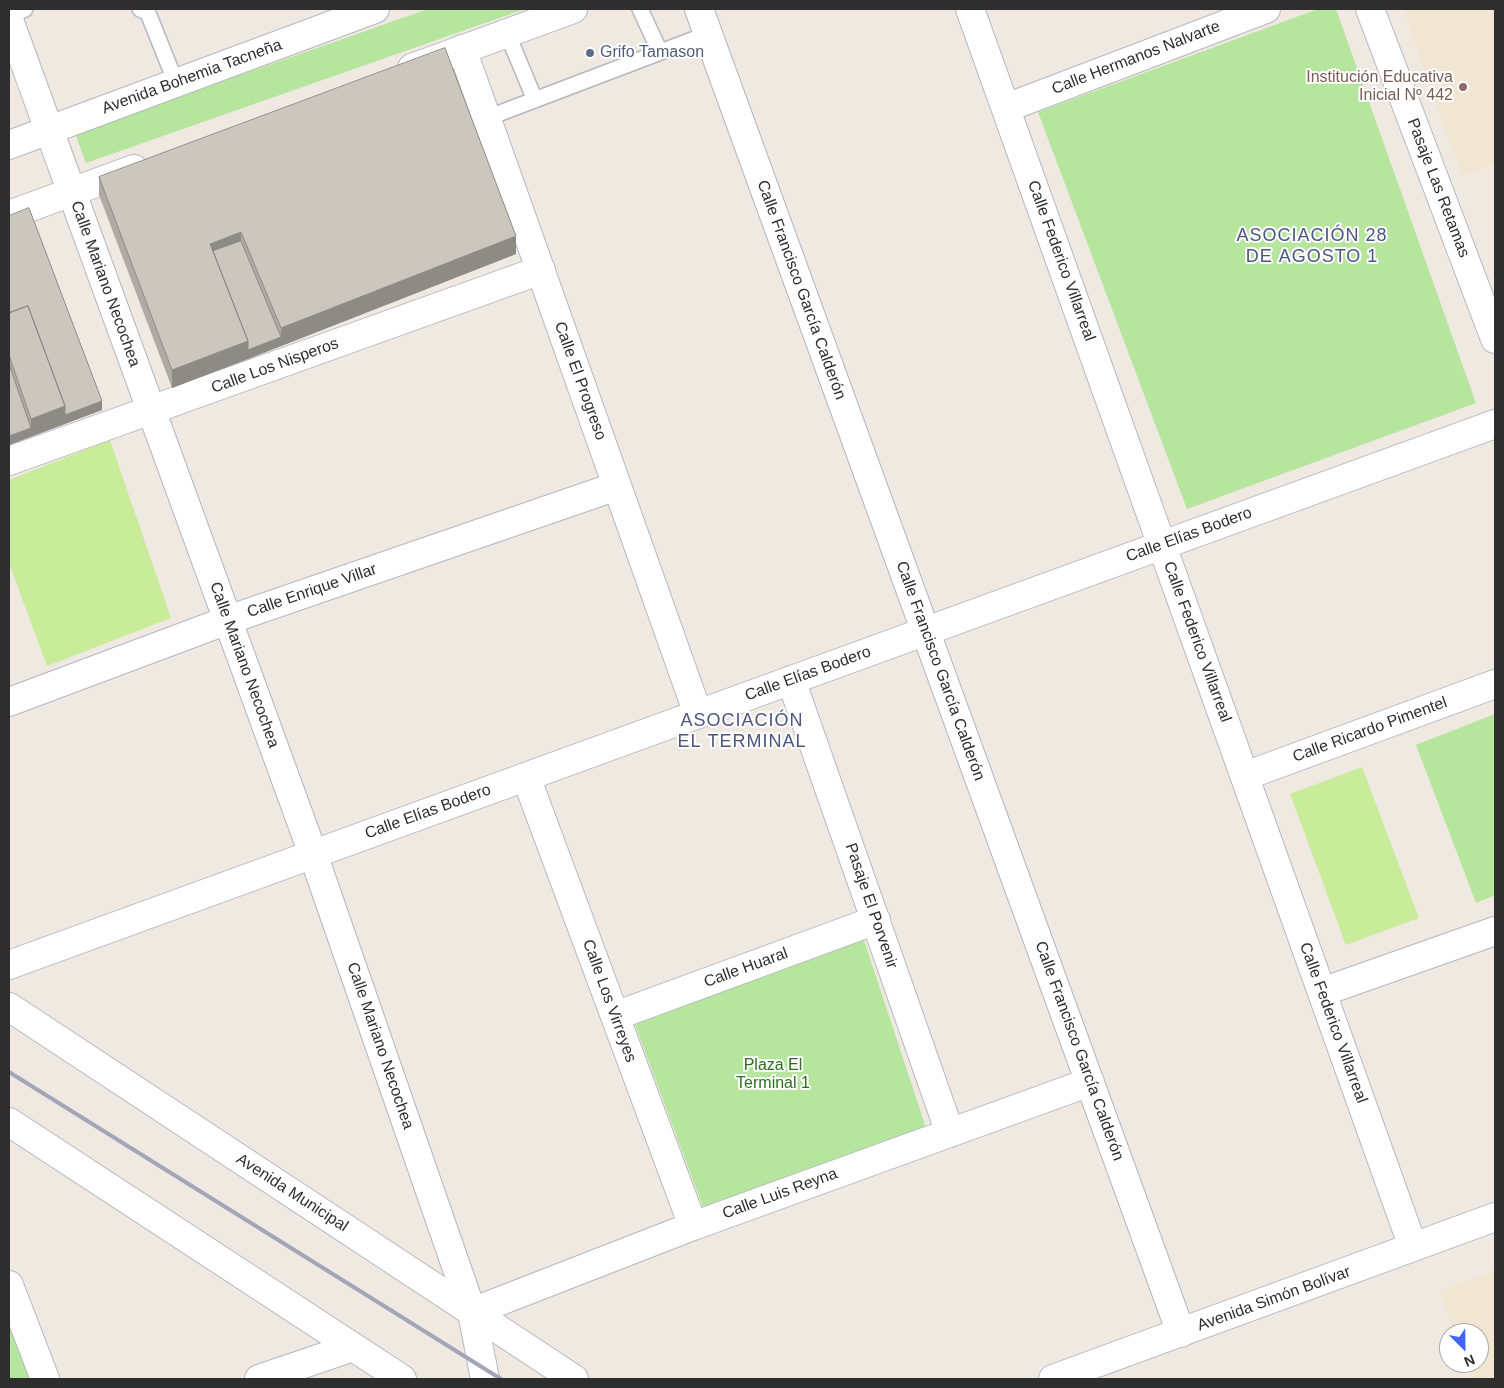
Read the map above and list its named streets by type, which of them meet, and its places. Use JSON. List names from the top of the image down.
{
  "streets": {
    "street": [
      "Calle Hermanos Nalvarte",
      "Avenida Bohemia Tacneña",
      "Pasaje Las Retamas",
      "Calle Federico Villarreal",
      "Calle Mariano Necochea",
      "Calle Francisco García Calderón",
      "Calle Los Nisperos",
      "Calle El Progreso",
      "Calle Elías Bodero",
      "Calle Enrique Villar",
      "Calle Ricardo Pimentel",
      "Pasaje El Porvenir",
      "Calle Huaral",
      "Calle Los Virreyes",
      "Avenida Municipal",
      "Calle Luis Reyna",
      "Avenida Simón Bolívar"
    ]
  },
  "crossings": [
    ["Calle Hermanos Nalvarte", "Calle Federico Villarreal"],
    ["Avenida Bohemia Tacneña", "Calle Mariano Necochea"],
    ["Calle Federico Villarreal", "Calle Elías Bodero"],
    ["Calle Federico Villarreal", "Calle Ricardo Pimentel"],
    ["Calle Federico Villarreal", "Avenida Simón Bolívar"],
    ["Calle Mariano Necochea", "Calle Los Nisperos"],
    ["Calle Mariano Necochea", "Calle Elías Bodero"],
    ["Calle Mariano Necochea", "Calle Enrique Villar"],
    ["Calle Mariano Necochea", "Avenida Municipal"],
    ["Calle Mariano Necochea", "Calle Luis Reyna"],
    ["Calle Francisco García Calderón", "Calle Elías Bodero"],
    ["Calle Francisco García Calderón", "Calle Luis Reyna"],
    ["Calle Francisco García Calderón", "Avenida Simón Bolívar"],
    ["Calle Los Nisperos", "Calle El Progreso"],
    ["Calle El Progreso", "Calle Elías Bodero"],
    ["Calle El Progreso", "Calle Enrique Villar"],
    ["Calle Elías Bodero", "Pasaje El Porvenir"],
    ["Calle Elías Bodero", "Calle Los Virreyes"],
    ["Pasaje El Porvenir", "Calle Huaral"],
    ["Pasaje El Porvenir", "Calle Luis Reyna"],
    ["Calle Huaral", "Calle Los Virreyes"],
    ["Calle Los Virreyes", "Calle Luis Reyna"],
    ["Avenida Municipal", "Calle Luis Reyna"]
  ],
  "districts": ["ASOCIACIÓN 28 DE AGOSTO 1", "ASOCIACIÓN EL TERMINAL"],
  "parks": ["Plaza El Terminal 1"],
  "places": ["Grifo Tamason", "Institución Educativa Inicial Nº 442"],
  "north": "bottom right"
}
